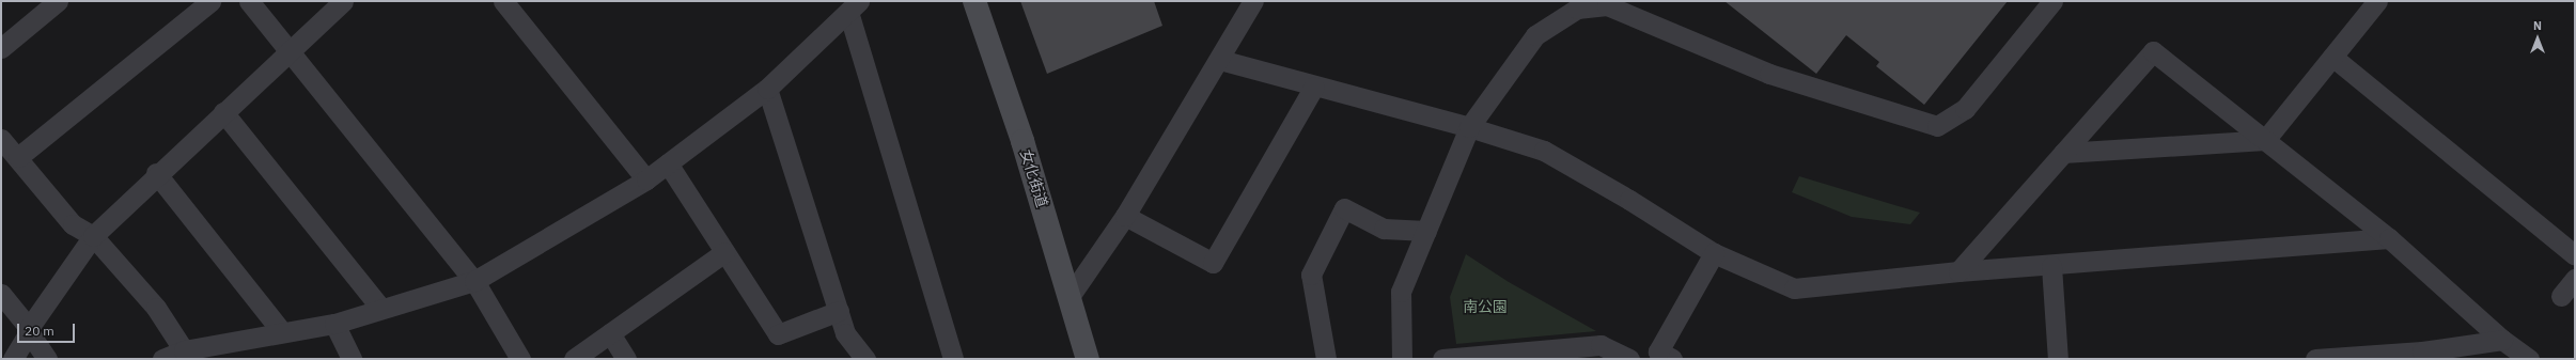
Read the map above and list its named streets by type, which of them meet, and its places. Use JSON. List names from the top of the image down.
{
  "streets": {
    "street": ["女化街道"]
  },
  "parks": ["南公園"],
  "scale_bar": "20 m",
  "north": "top"
}
